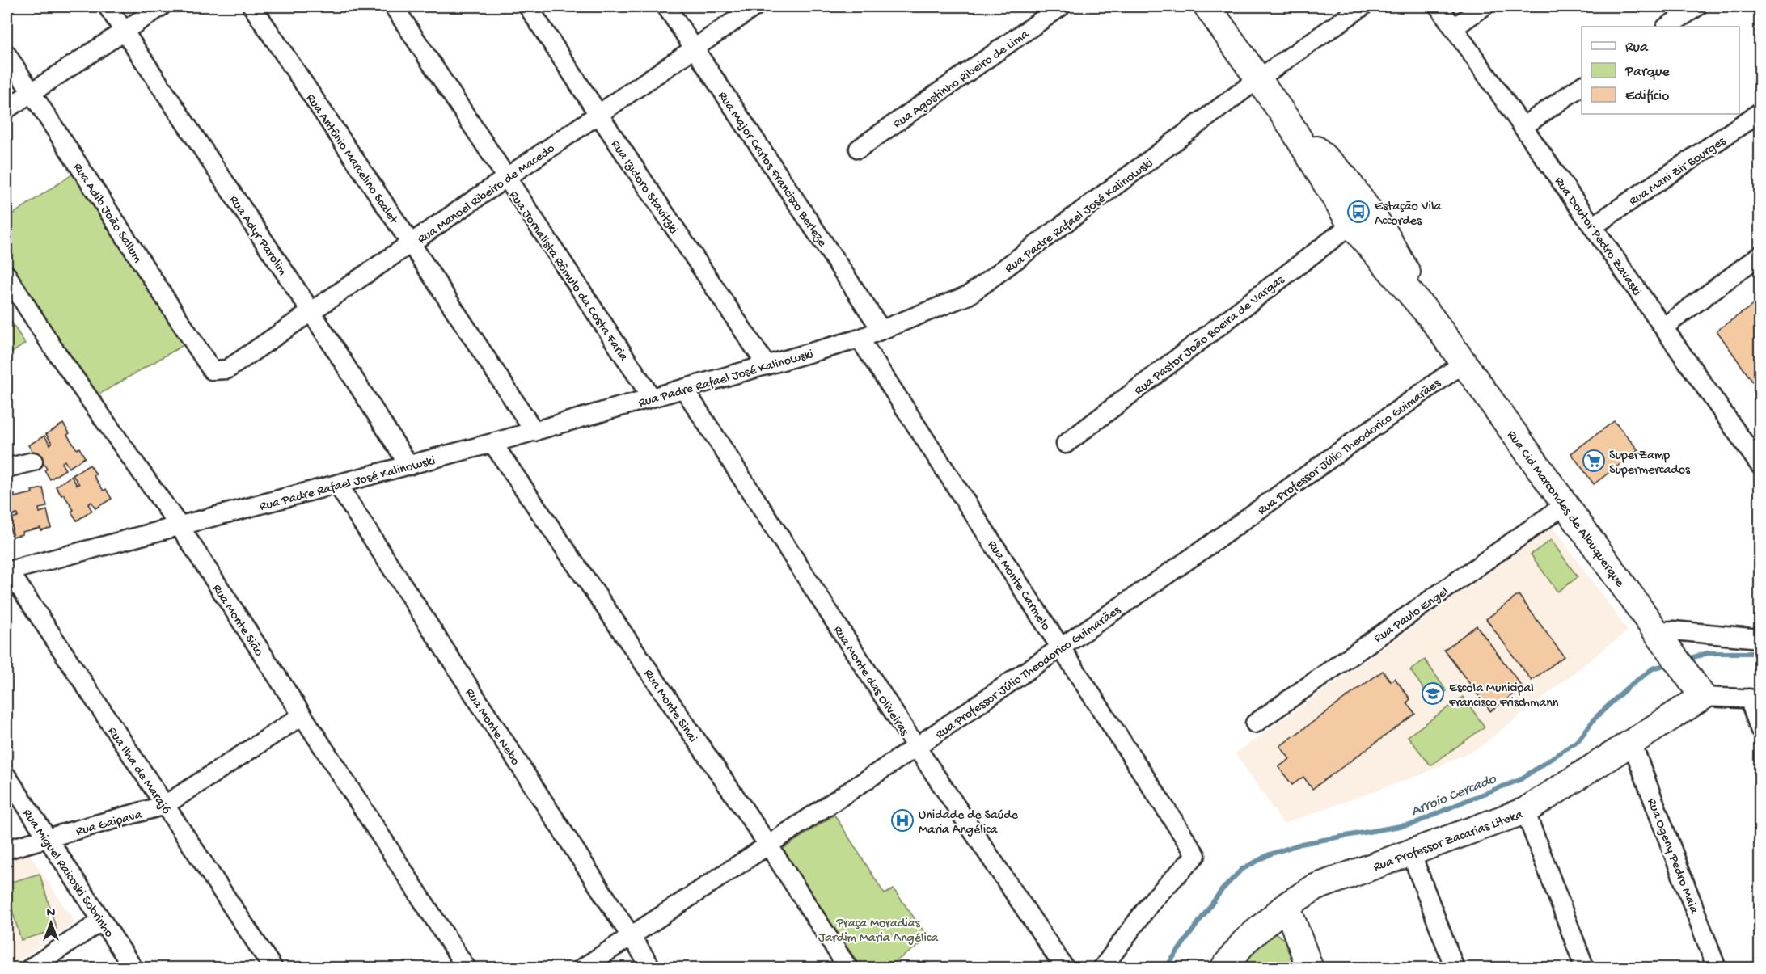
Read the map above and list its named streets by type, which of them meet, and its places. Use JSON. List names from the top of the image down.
{
  "streets": {
    "street": [
      "Rua Agostinho Ribeiro de Lima",
      "Rua Antônio Marcelino Scalet",
      "Rua Major Carlos Francisco Berleze",
      "Rua Mani Zir Bourges",
      "Rua Izidoro Stavitzki",
      "Rua Manoel Ribeiro de Macedo",
      "Rua Adib João Sallum",
      "Rua Padre Rafael José Kalinowski",
      "Rua Adyr Parolim",
      "Rua Doutor Pedro Zavaski",
      "Rua Jornalista Rômulo da Costa Faria",
      "Rua Pastor João Boeira de Vargas",
      "Rua Professor Júlio Theodorico Guimarães",
      "Rua Cid Marcondes de Albuquerque",
      "Rua Monte Carmelo",
      "Rua Paulo Engel",
      "Rua Monte Sião",
      "Rua Monte das Oliveiras",
      "Rua Monte Sinai",
      "Rua Monte Nebo",
      "Rua Ilha de Marajó",
      "Rua Gaipava",
      "Rua Professor Zacarias Liteka",
      "Rua Ogeny Pedro Maia",
      "Rua Miguel Raicoski Sobrinho"
    ]
  },
  "crossings": [
    ["Rua Antônio Marcelino Scalet", "Rua Manoel Ribeiro de Macedo"],
    ["Rua Antônio Marcelino Scalet", "Rua Padre Rafael José Kalinowski"],
    ["Rua Major Carlos Francisco Berleze", "Rua Manoel Ribeiro de Macedo"],
    ["Rua Major Carlos Francisco Berleze", "Rua Padre Rafael José Kalinowski"],
    ["Rua Mani Zir Bourges", "Rua Doutor Pedro Zavaski"],
    ["Rua Izidoro Stavitzki", "Rua Manoel Ribeiro de Macedo"],
    ["Rua Izidoro Stavitzki", "Rua Padre Rafael José Kalinowski"],
    ["Rua Manoel Ribeiro de Macedo", "Rua Adib João Sallum"],
    ["Rua Manoel Ribeiro de Macedo", "Rua Adyr Parolim"],
    ["Rua Manoel Ribeiro de Macedo", "Rua Jornalista Rômulo da Costa Faria"],
    ["Rua Padre Rafael José Kalinowski", "Rua Adyr Parolim"],
    ["Rua Padre Rafael José Kalinowski", "Rua Jornalista Rômulo da Costa Faria"],
    ["Rua Padre Rafael José Kalinowski", "Rua Cid Marcondes de Albuquerque"],
    ["Rua Padre Rafael José Kalinowski", "Rua Monte Carmelo"],
    ["Rua Padre Rafael José Kalinowski", "Rua Monte Sião"],
    ["Rua Padre Rafael José Kalinowski", "Rua Monte das Oliveiras"],
    ["Rua Padre Rafael José Kalinowski", "Rua Monte Sinai"],
    ["Rua Padre Rafael José Kalinowski", "Rua Monte Nebo"],
    ["Rua Padre Rafael José Kalinowski", "Rua Ilha de Marajó"],
    ["Rua Pastor João Boeira de Vargas", "Rua Cid Marcondes de Albuquerque"],
    ["Rua Professor Júlio Theodorico Guimarães", "Rua Cid Marcondes de Albuquerque"],
    ["Rua Professor Júlio Theodorico Guimarães", "Rua Monte Carmelo"],
    ["Rua Professor Júlio Theodorico Guimarães", "Rua Monte das Oliveiras"],
    ["Rua Professor Júlio Theodorico Guimarães", "Rua Monte Sinai"],
    ["Rua Professor Júlio Theodorico Guimarães", "Rua Monte Nebo"],
    ["Rua Cid Marcondes de Albuquerque", "Rua Paulo Engel"],
    ["Rua Cid Marcondes de Albuquerque", "Rua Professor Zacarias Liteka"],
    ["Rua Monte Sião", "Rua Gaipava"],
    ["Rua Ilha de Marajó", "Rua Gaipava"],
    ["Rua Gaipava", "Rua Miguel Raicoski Sobrinho"],
    ["Rua Professor Zacarias Liteka", "Rua Ogeny Pedro Maia"]
  ],
  "water": ["Arroio Cercado"],
  "parks": ["Praça Moradias Jardim Maria Angélica"],
  "places": {
    "bus stop": ["Estação Vila Accordes"],
    "supermarket": ["SuperZamp Supermercados"],
    "school or university": ["Escola Municipal Francisco Frischmann"],
    "hospital": ["Unidade de Saúde Maria Angélica"]
  },
  "legend": ["Rua", "Parque", "Edifício"],
  "north": "top"
}
